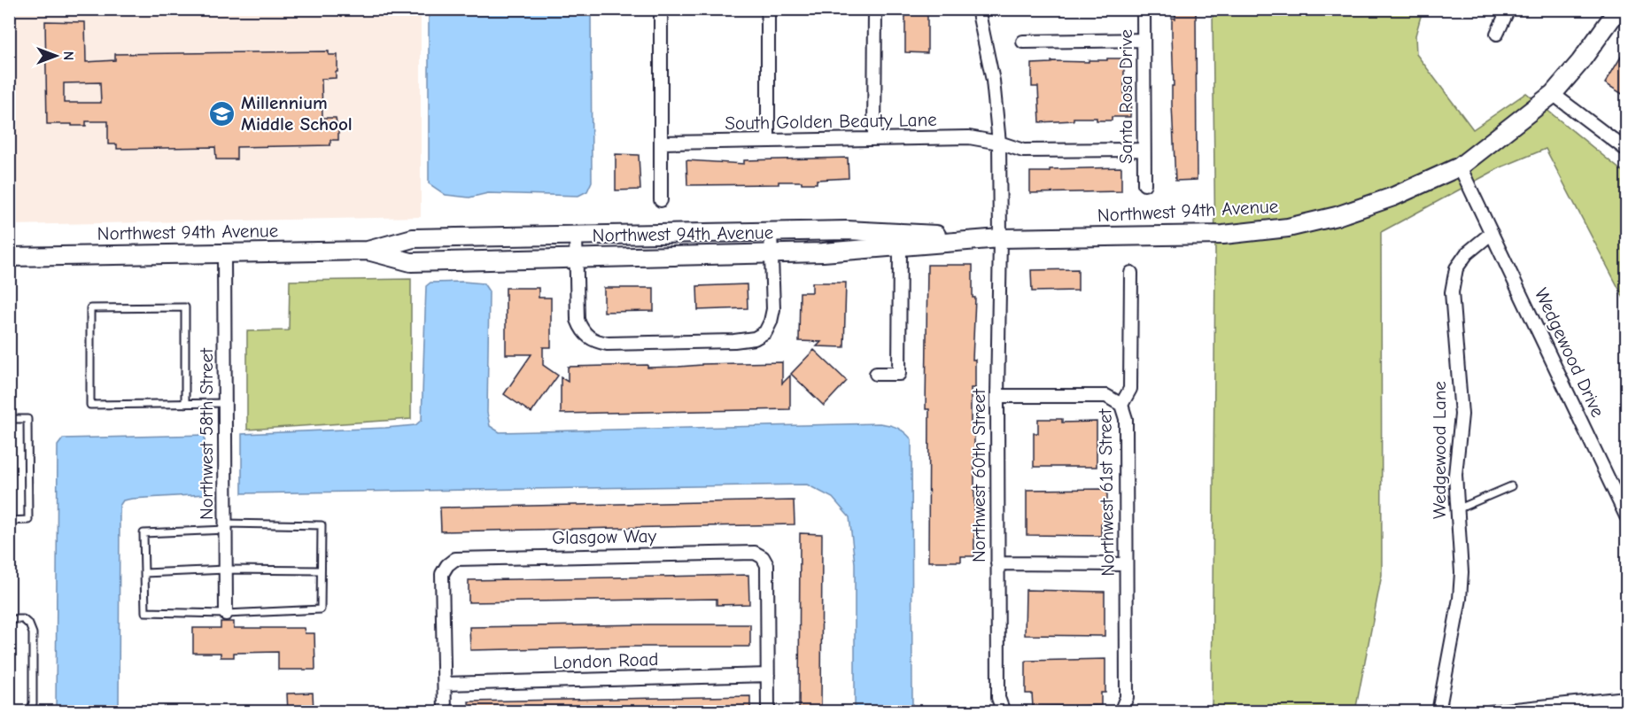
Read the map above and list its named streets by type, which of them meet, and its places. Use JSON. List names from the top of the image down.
{
  "streets": {
    "street": [
      "Santa Rosa Drive",
      "South Golden Beauty Lane",
      "Northwest 94th Avenue",
      "Wedgewood Drive",
      "Northwest 58th Street",
      "Wedgewood Lane",
      "Northwest 60th Street",
      "Northwest 61st Street",
      "Glasgow Way",
      "London Road"
    ]
  },
  "crossings": [
    ["Santa Rosa Drive", "South Golden Beauty Lane"],
    ["South Golden Beauty Lane", "Northwest 60th Street"],
    ["Northwest 94th Avenue", "Wedgewood Drive"],
    ["Northwest 94th Avenue", "Northwest 58th Street"],
    ["Northwest 94th Avenue", "Northwest 60th Street"],
    ["Wedgewood Drive", "Wedgewood Lane"],
    ["Glasgow Way", "London Road"]
  ],
  "places": {
    "school or university": ["Millennium Middle School"]
  },
  "north": "right"
}
